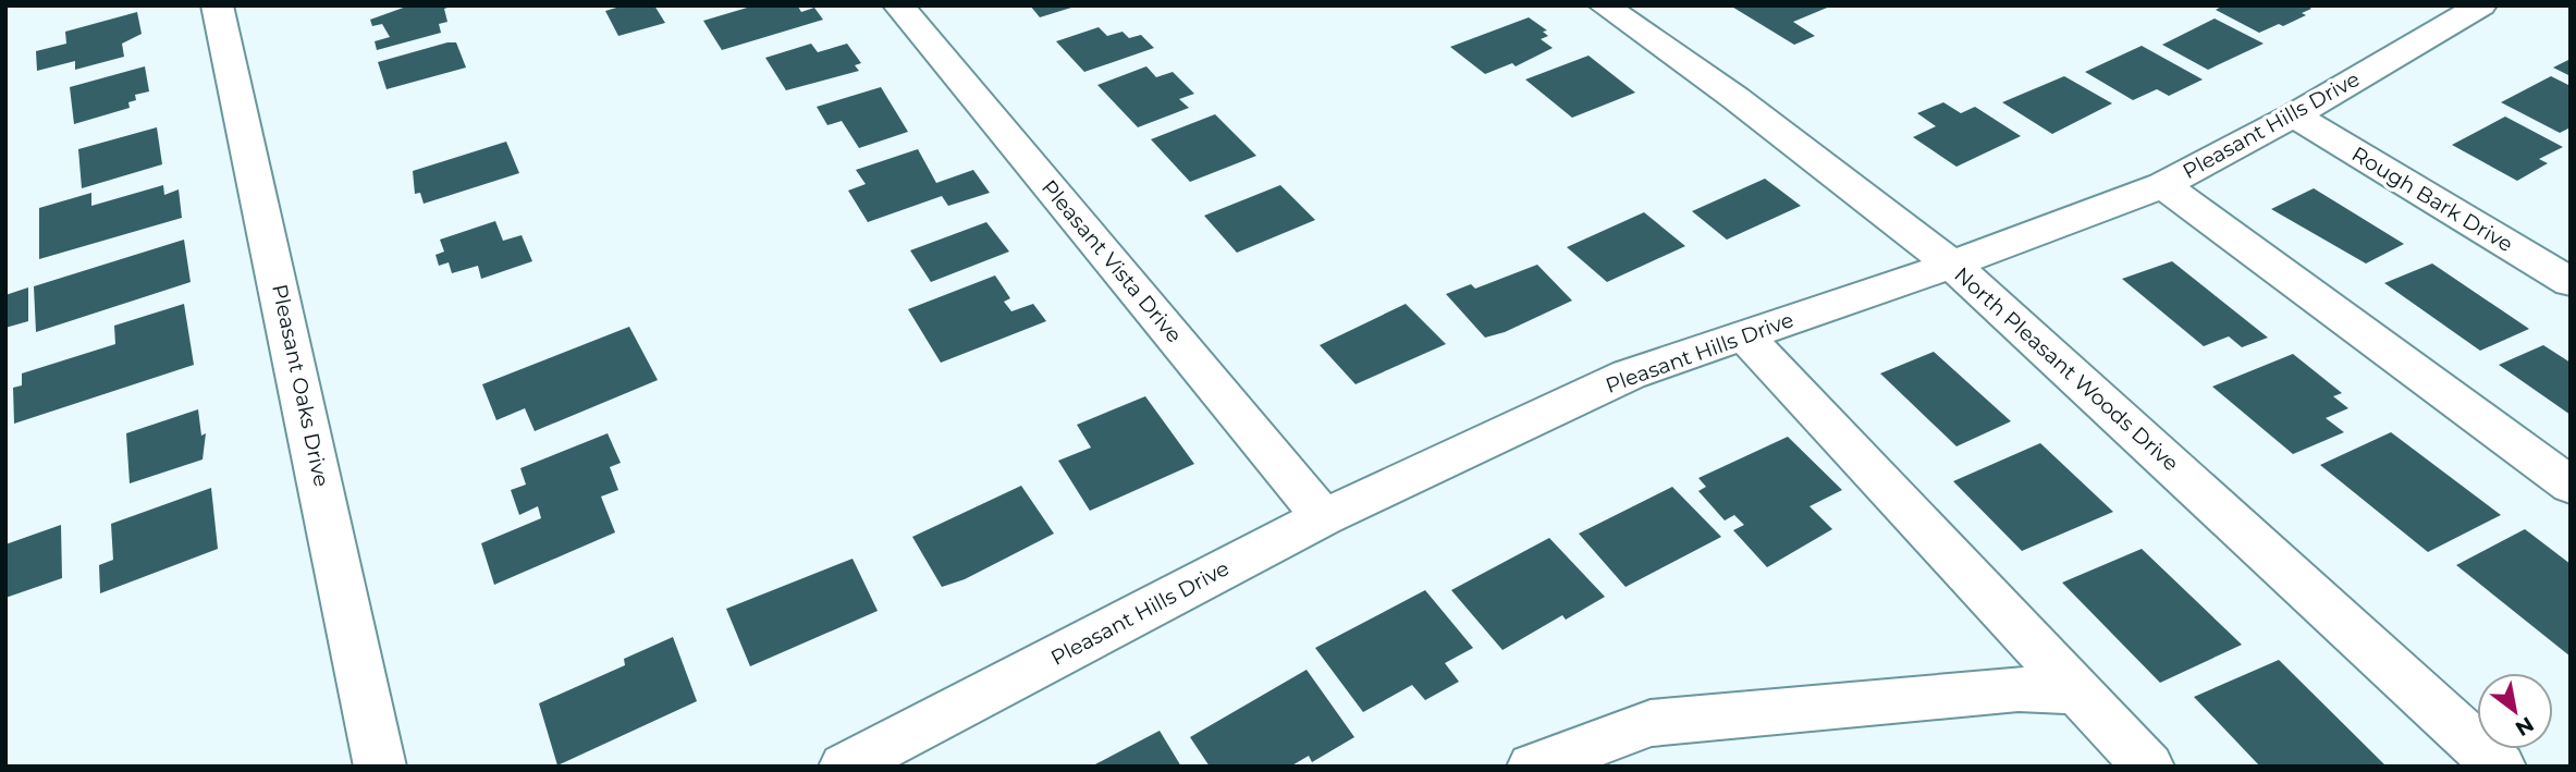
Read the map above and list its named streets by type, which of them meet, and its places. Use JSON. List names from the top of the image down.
{
  "streets": {
    "street": [
      "Pleasant Hills Drive",
      "Rough Bark Drive",
      "Pleasant Vista Drive",
      "North Pleasant Woods Drive",
      "Pleasant Oaks Drive"
    ]
  },
  "crossings": [
    ["Pleasant Hills Drive", "Rough Bark Drive"],
    ["Pleasant Hills Drive", "Pleasant Vista Drive"],
    ["Pleasant Hills Drive", "North Pleasant Woods Drive"]
  ],
  "north": "bottom right"
}
